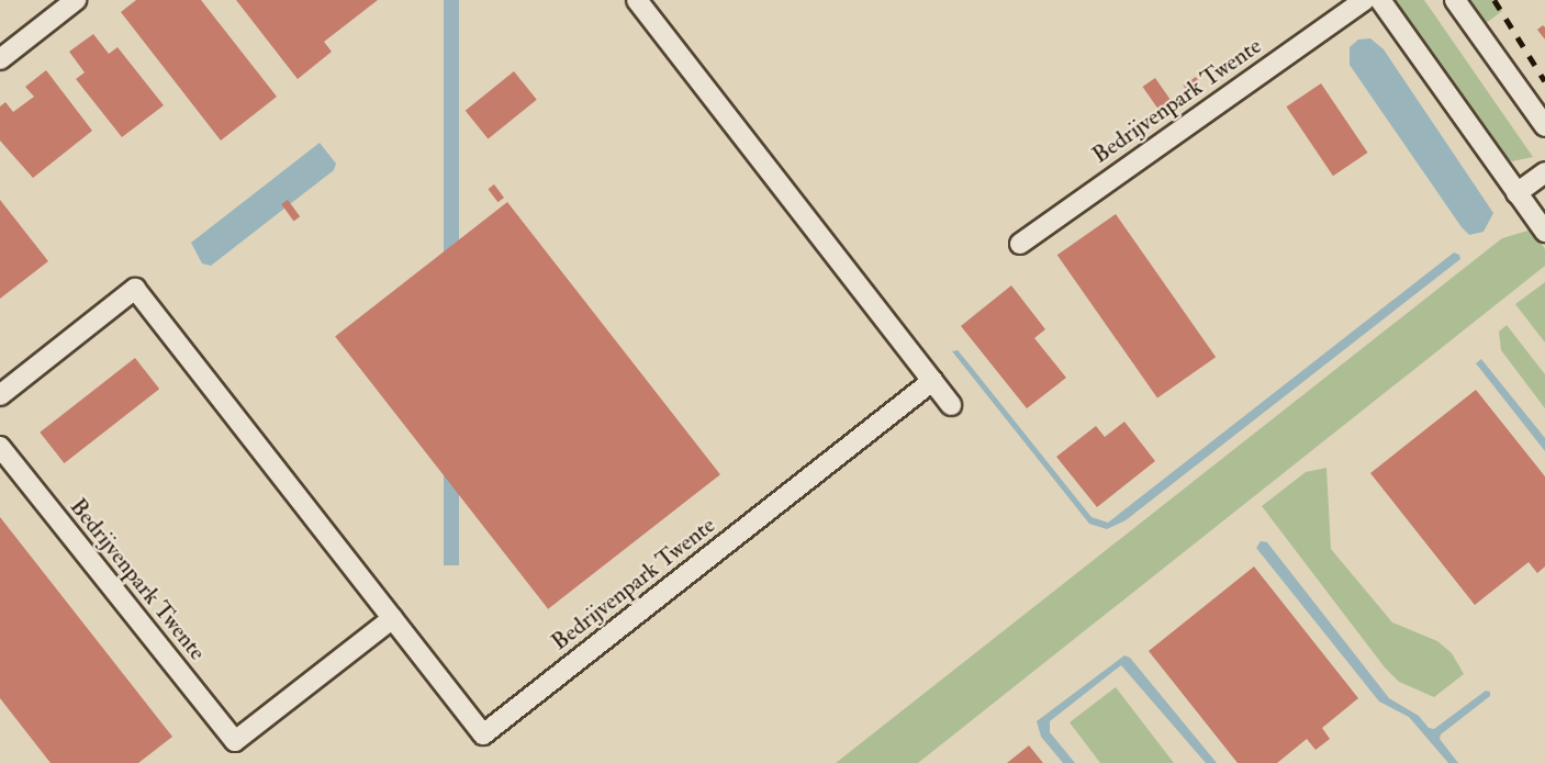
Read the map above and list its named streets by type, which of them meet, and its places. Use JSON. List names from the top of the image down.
{
  "streets": {
    "street": ["Bedrijvenpark Twente"]
  }
}
